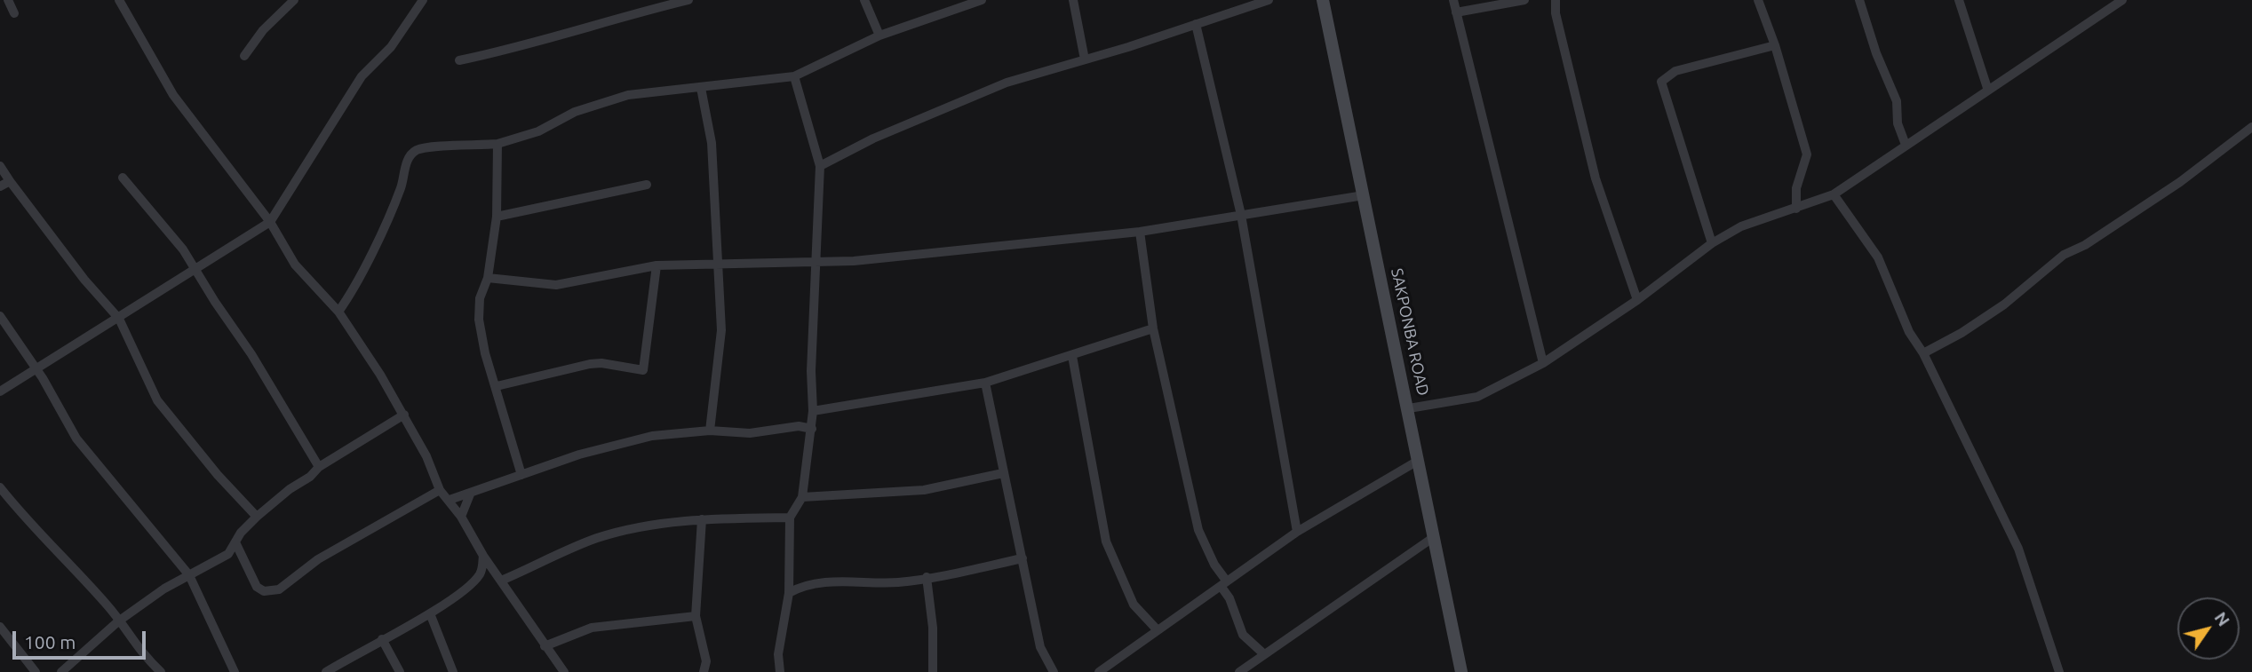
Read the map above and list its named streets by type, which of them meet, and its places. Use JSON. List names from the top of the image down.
{
  "streets": {
    "main road": ["SAKPONBA ROAD"]
  },
  "scale_bar": "100 m",
  "north": "top right"
}
